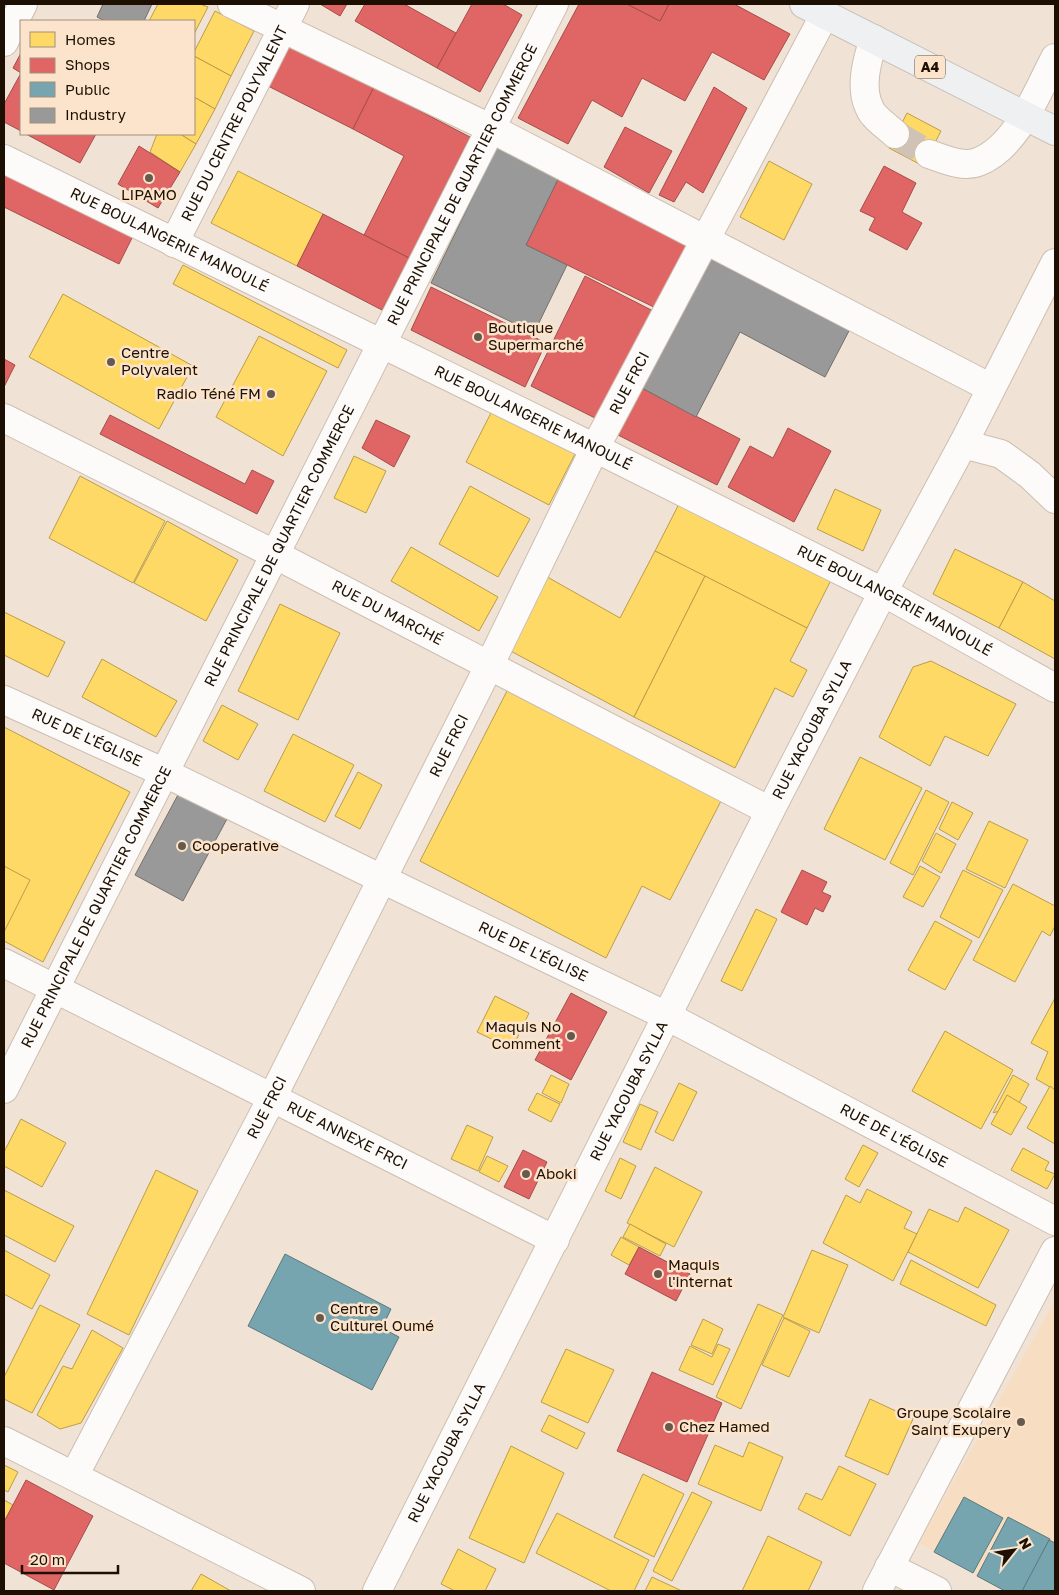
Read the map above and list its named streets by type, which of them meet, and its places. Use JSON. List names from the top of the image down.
{
  "streets": {
    "main road": ["A4"],
    "street": [
      "RUE DU CENTRE POLYVALENT",
      "RUE PRINCIPALE DE QUARTIER COMMERCE",
      "RUE BOULANGERIE MANOULÉ",
      "RUE FRCI",
      "RUE DU MARCHÉ",
      "RUE YACOUBA SYLLA",
      "RUE DE L'ÉGLISE",
      "RUE ANNEXE FRCI"
    ]
  },
  "crossings": [
    ["A4", "RUE FRCI"],
    ["RUE DU CENTRE POLYVALENT", "RUE BOULANGERIE MANOULÉ"],
    ["RUE PRINCIPALE DE QUARTIER COMMERCE", "RUE BOULANGERIE MANOULÉ"],
    ["RUE PRINCIPALE DE QUARTIER COMMERCE", "RUE DU MARCHÉ"],
    ["RUE PRINCIPALE DE QUARTIER COMMERCE", "RUE DE L'ÉGLISE"],
    ["RUE PRINCIPALE DE QUARTIER COMMERCE", "RUE ANNEXE FRCI"],
    ["RUE BOULANGERIE MANOULÉ", "RUE FRCI"],
    ["RUE BOULANGERIE MANOULÉ", "RUE YACOUBA SYLLA"],
    ["RUE FRCI", "RUE DU MARCHÉ"],
    ["RUE FRCI", "RUE DE L'ÉGLISE"],
    ["RUE FRCI", "RUE ANNEXE FRCI"],
    ["RUE DU MARCHÉ", "RUE YACOUBA SYLLA"],
    ["RUE YACOUBA SYLLA", "RUE DE L'ÉGLISE"],
    ["RUE YACOUBA SYLLA", "RUE ANNEXE FRCI"]
  ],
  "places": [
    "LIPAMO",
    "Boutique Supermarché",
    "Centre Polyvalent",
    "Radio Téné FM",
    "Cooperative",
    "Maquis No Comment",
    "Aboki",
    "Maquis l'internat",
    "Centre Culturel Oumé",
    "Groupe Scolaire Saint Exupery",
    "Chez Hamed"
  ],
  "legend": [
    "Homes",
    "Shops",
    "Public",
    "Industry"
  ],
  "scale_bar": "20 m",
  "north": "top right"
}
